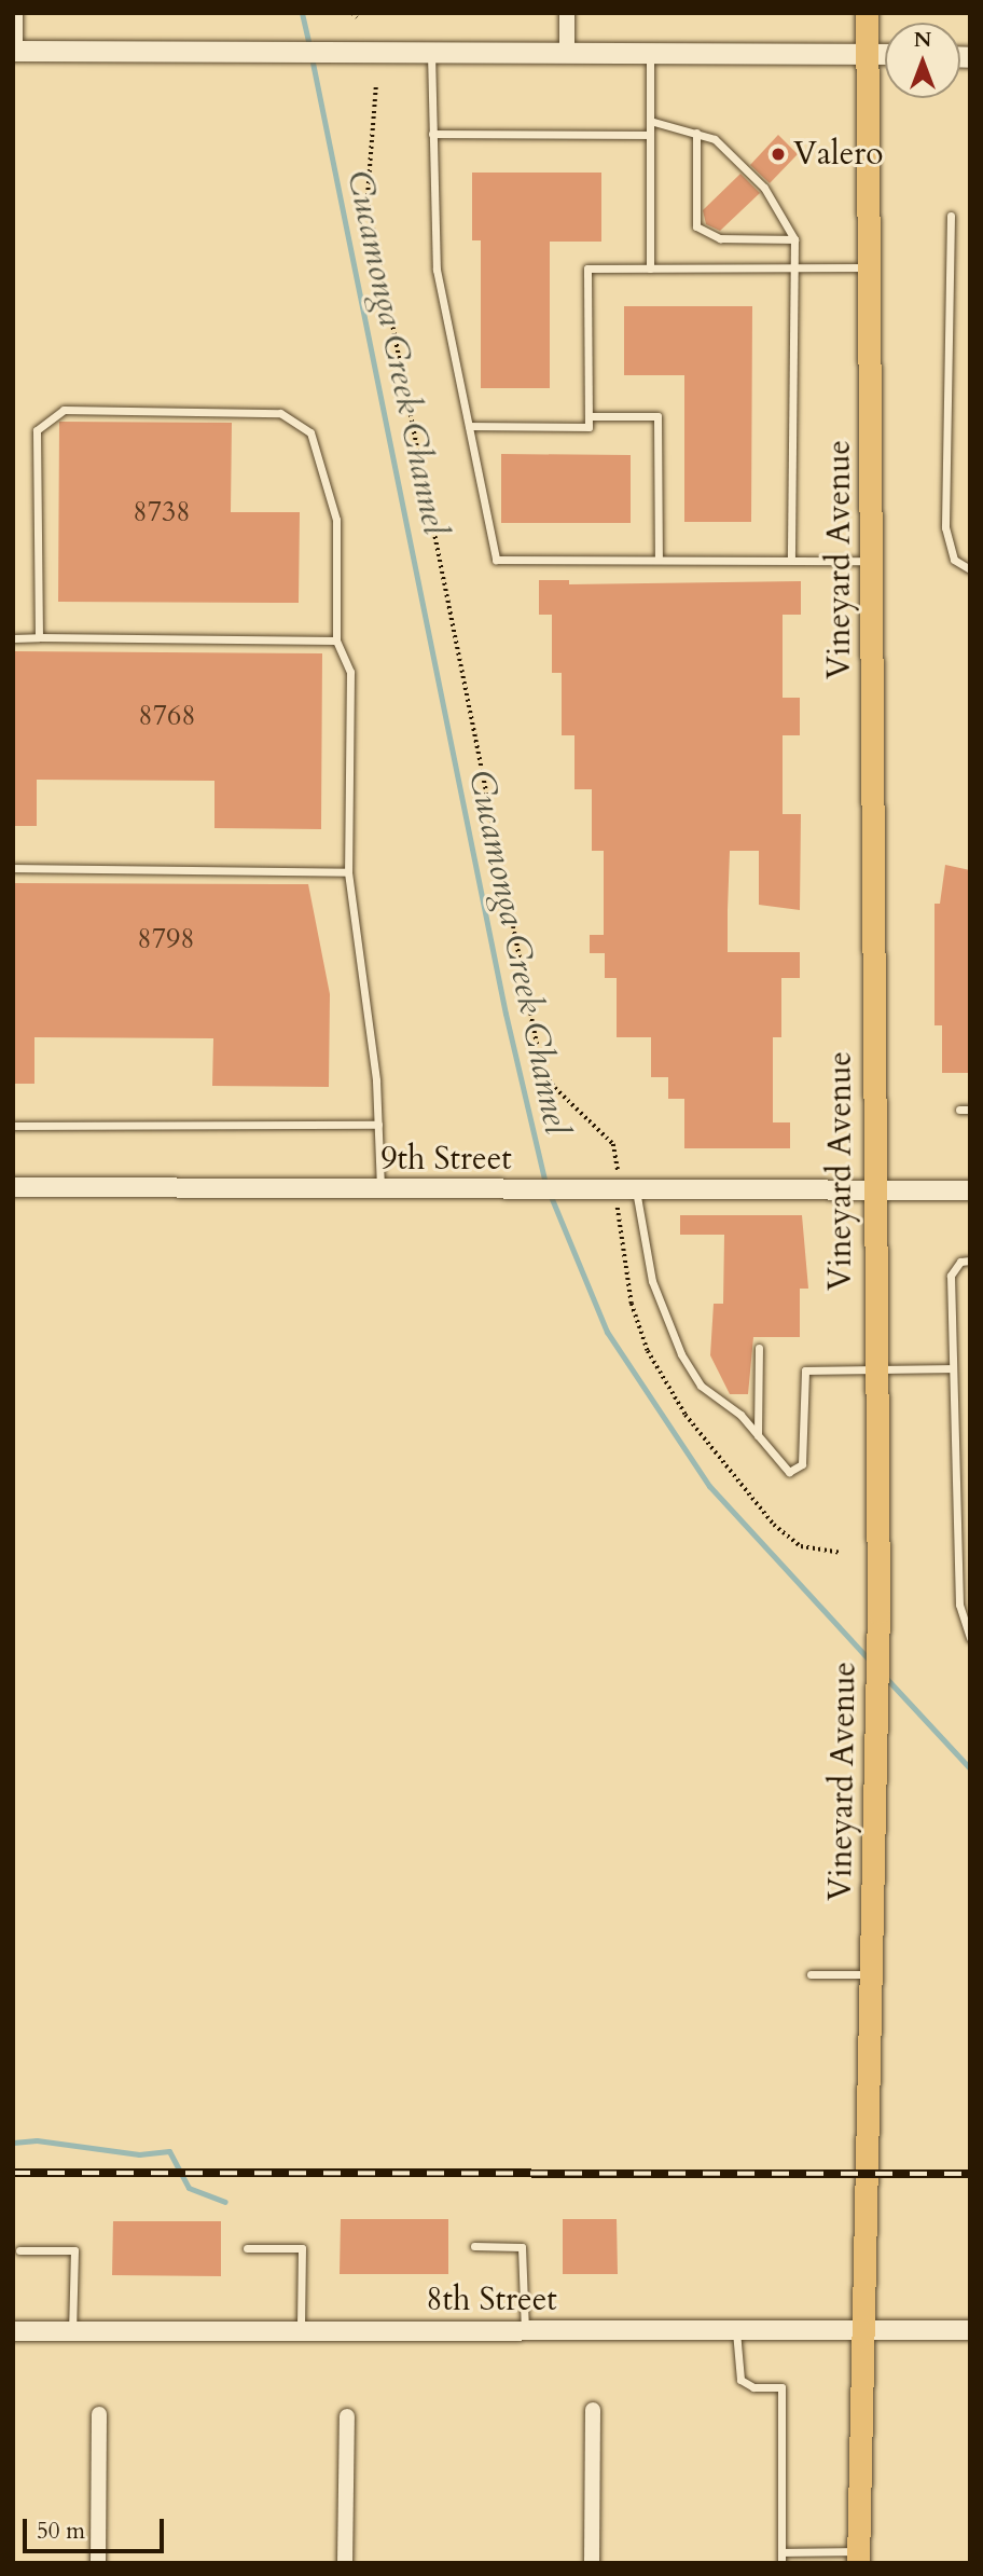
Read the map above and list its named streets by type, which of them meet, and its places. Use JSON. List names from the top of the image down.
{
  "streets": {
    "main road": ["Vineyard Avenue"],
    "street": ["9th Street", "8th Street"]
  },
  "crossings": [
    ["Vineyard Avenue", "9th Street"],
    ["Vineyard Avenue", "8th Street"]
  ],
  "water": ["Cucamonga Creek Channel"],
  "places": ["Valero"],
  "house_numbers": ["8738", "8768", "8798"],
  "scale_bar": "50 m",
  "north": "top"
}
